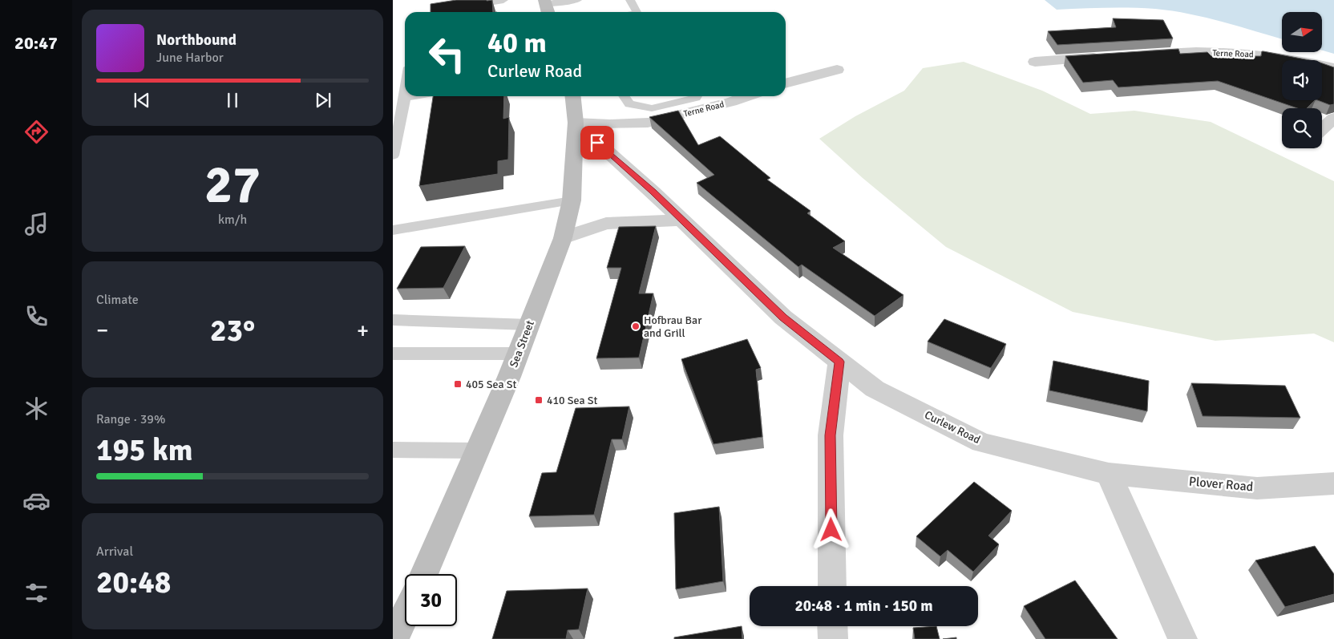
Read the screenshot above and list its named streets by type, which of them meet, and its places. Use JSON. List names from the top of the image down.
{
  "streets": {
    "main road": ["Sea Street"],
    "street": ["Terne Road", "Curlew Road", "Plover Road"]
  },
  "crossings": [
    ["Terne Road", "Sea Street"],
    ["Terne Road", "Curlew Road"],
    ["Sea Street", "Curlew Road"],
    ["Curlew Road", "Plover Road"]
  ],
  "places": {
    "other": ["Hofbrau Bar and Grill"],
    "transit": ["405 Sea St", "410 Sea St"]
  },
  "north": "right",
  "page": {
    "tabs": "20:47",
    "turn": ["40 m", "Curlew Road"],
    "song": ["Northbound", "June Harbor"],
    "tile": [
      ["27", "km/h"],
      "Climate",
      ["Range · 39%", "195 km"],
      ["Arrival", "20:48"]
    ],
    "heat": ["−", "23°", "+"],
    "limit": "30",
    "trip": "20:48 · 1 min · 150 m"
  }
}
